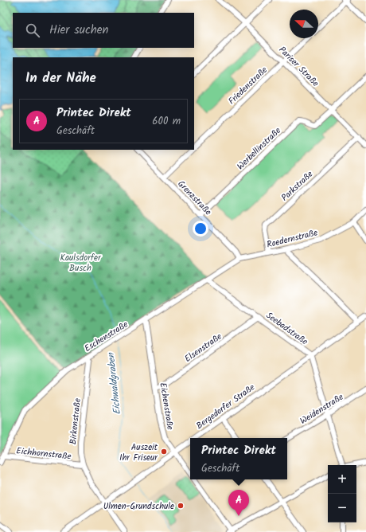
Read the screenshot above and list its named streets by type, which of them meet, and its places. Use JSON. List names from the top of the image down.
{
  "streets": {
    "street": [
      "Pariser Straße",
      "Friedenstraße",
      "Werbellinstraße",
      "Parkstraße",
      "Grenzstraße",
      "Roedernstraße",
      "Seebadstraße",
      "Eschenstraße",
      "Elsenstraße",
      "Eichenstraße",
      "Bergedorfer Straße",
      "Weidenstraße",
      "Birkenstraße",
      "Eichhornstraße"
    ]
  },
  "crossings": [
    ["Pariser Straße", "Friedenstraße"],
    ["Pariser Straße", "Werbellinstraße"],
    ["Pariser Straße", "Parkstraße"],
    ["Friedenstraße", "Grenzstraße"],
    ["Werbellinstraße", "Grenzstraße"],
    ["Parkstraße", "Roedernstraße"],
    ["Grenzstraße", "Eschenstraße"],
    ["Roedernstraße", "Eschenstraße"],
    ["Seebadstraße", "Eschenstraße"],
    ["Seebadstraße", "Elsenstraße"],
    ["Seebadstraße", "Bergedorfer Straße"],
    ["Seebadstraße", "Weidenstraße"],
    ["Eschenstraße", "Eichenstraße"],
    ["Eschenstraße", "Birkenstraße"],
    ["Eschenstraße", "Eichhornstraße"],
    ["Elsenstraße", "Eichenstraße"],
    ["Eichenstraße", "Bergedorfer Straße"],
    ["Bergedorfer Straße", "Birkenstraße"],
    ["Birkenstraße", "Eichhornstraße"]
  ],
  "water": ["Eichwaldgraben"],
  "parks": ["Kaulsdorfer Busch"],
  "places": ["Auszeit Ihr Friseur", "Ulmen-Grundschule"],
  "north": "left",
  "page": {
    "search": "Hier suchen",
    "heading": "In der Nähe",
    "list": [
      {
        "mark": "A",
        "name": "Printec Direkt",
        "note": "Geschäft",
        "value": "600 m"
      }
    ],
    "popup": ["Printec Direkt", "Geschäft"],
    "map_buttons": ["+", "−"],
    "pins": "A"
  }
}
